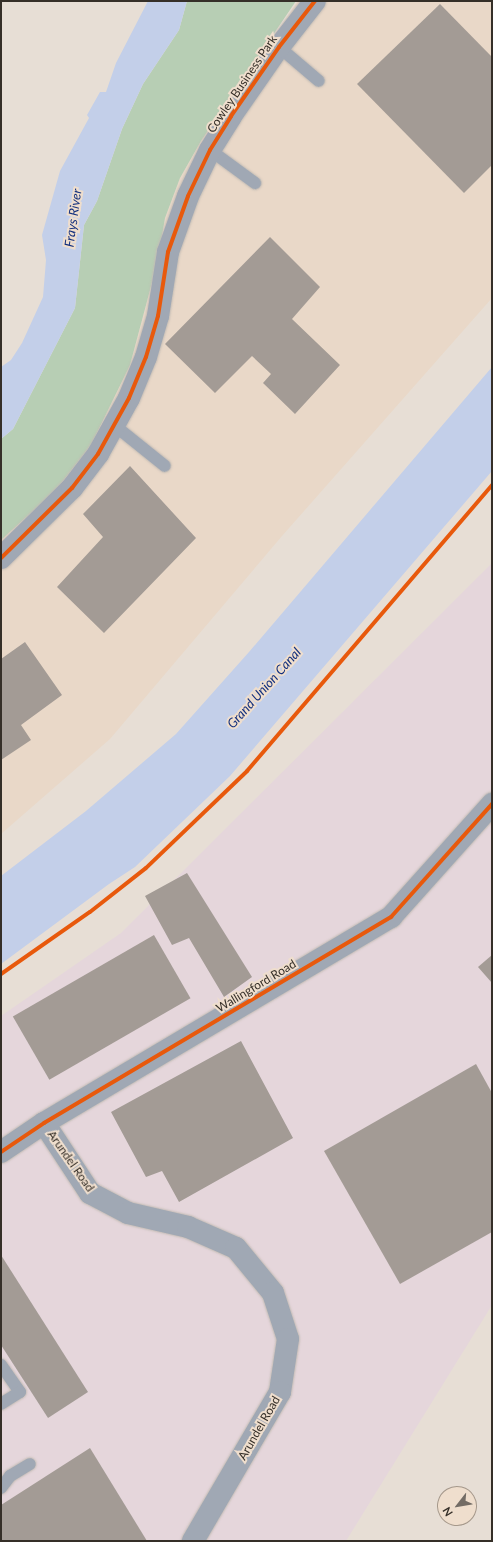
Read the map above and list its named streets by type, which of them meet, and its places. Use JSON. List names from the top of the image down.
{
  "streets": {
    "street": ["Cowley Business Park", "Wallingford Road", "Arundel Road"]
  },
  "crossings": [
    ["Wallingford Road", "Arundel Road"]
  ],
  "water": ["Frays River", "Grand Union Canal"],
  "north": "bottom left"
}
